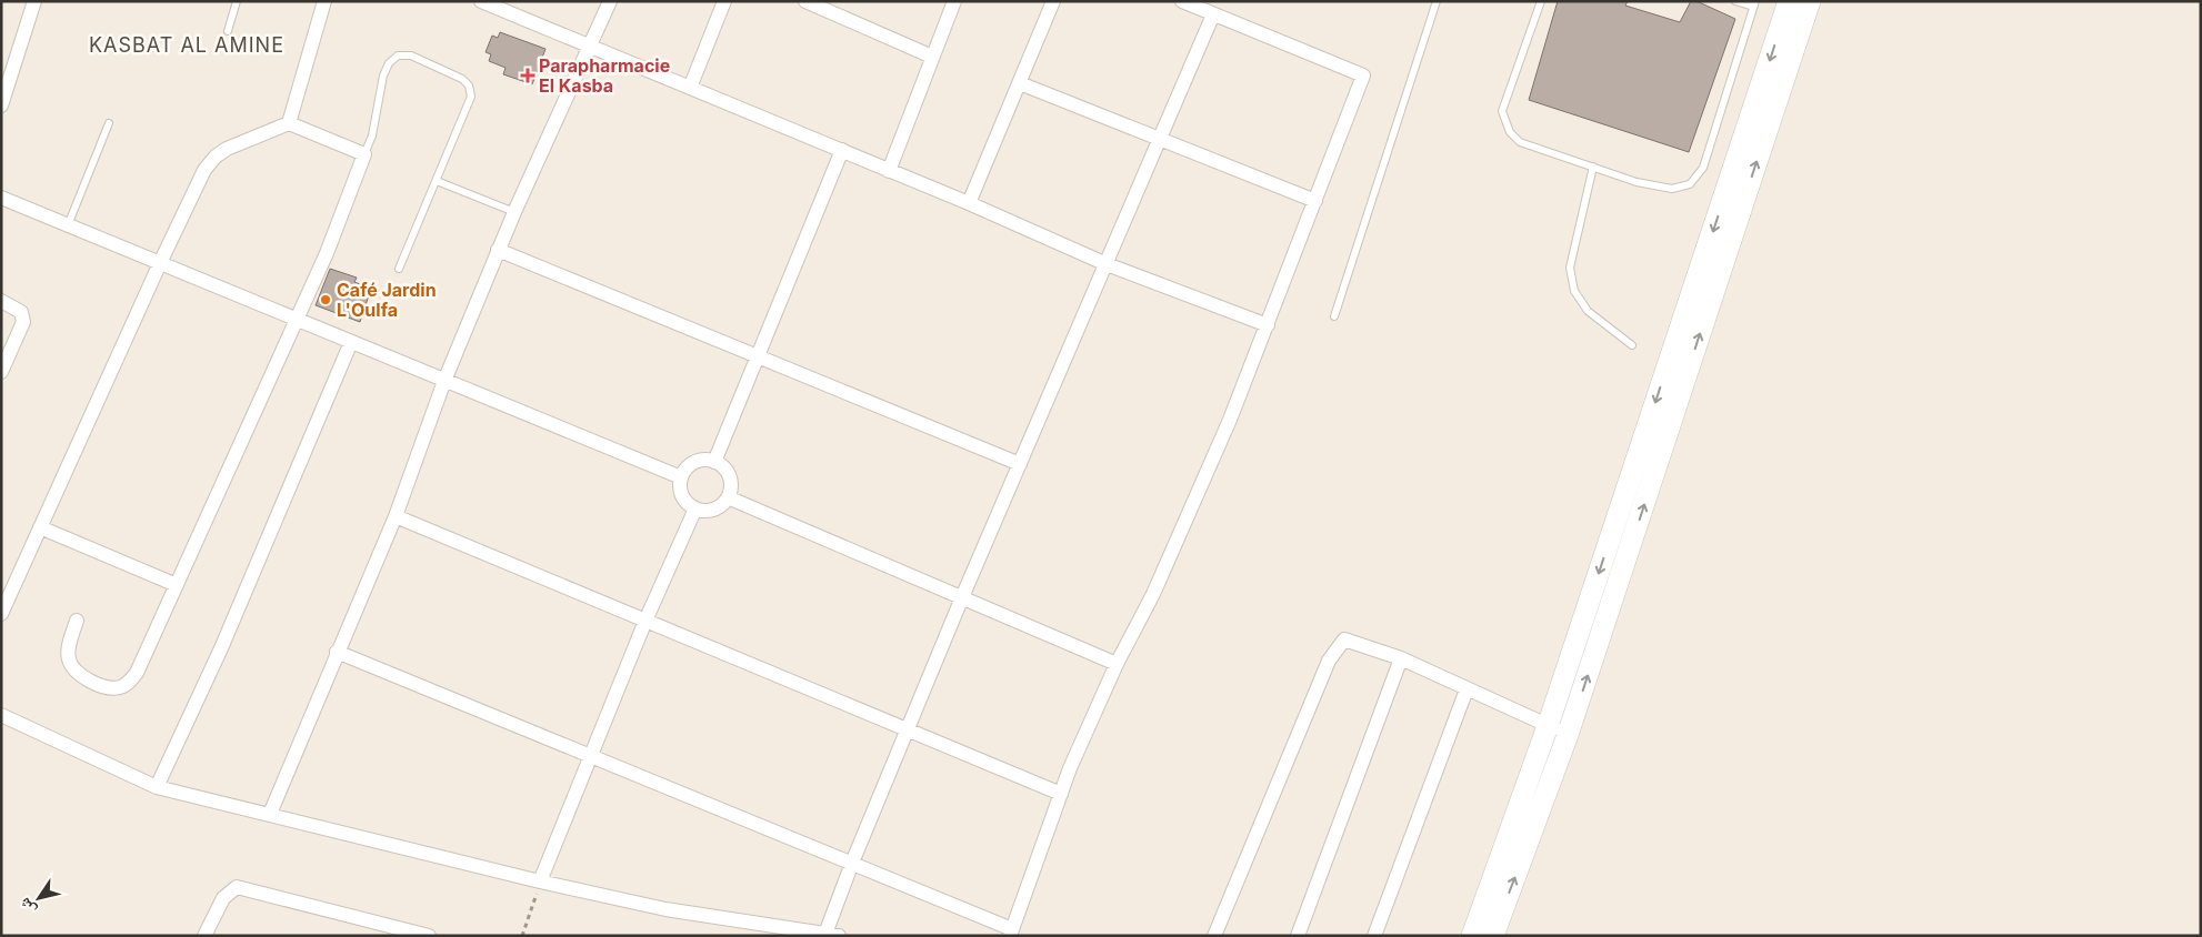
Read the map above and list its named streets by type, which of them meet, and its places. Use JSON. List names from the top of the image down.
{
  "districts": ["KASBAT AL AMINE"],
  "places": {
    "health": ["Parapharmacie El Kasba"],
    "other": ["Café Jardin L'Oulfa"]
  },
  "north": "bottom left"
}
